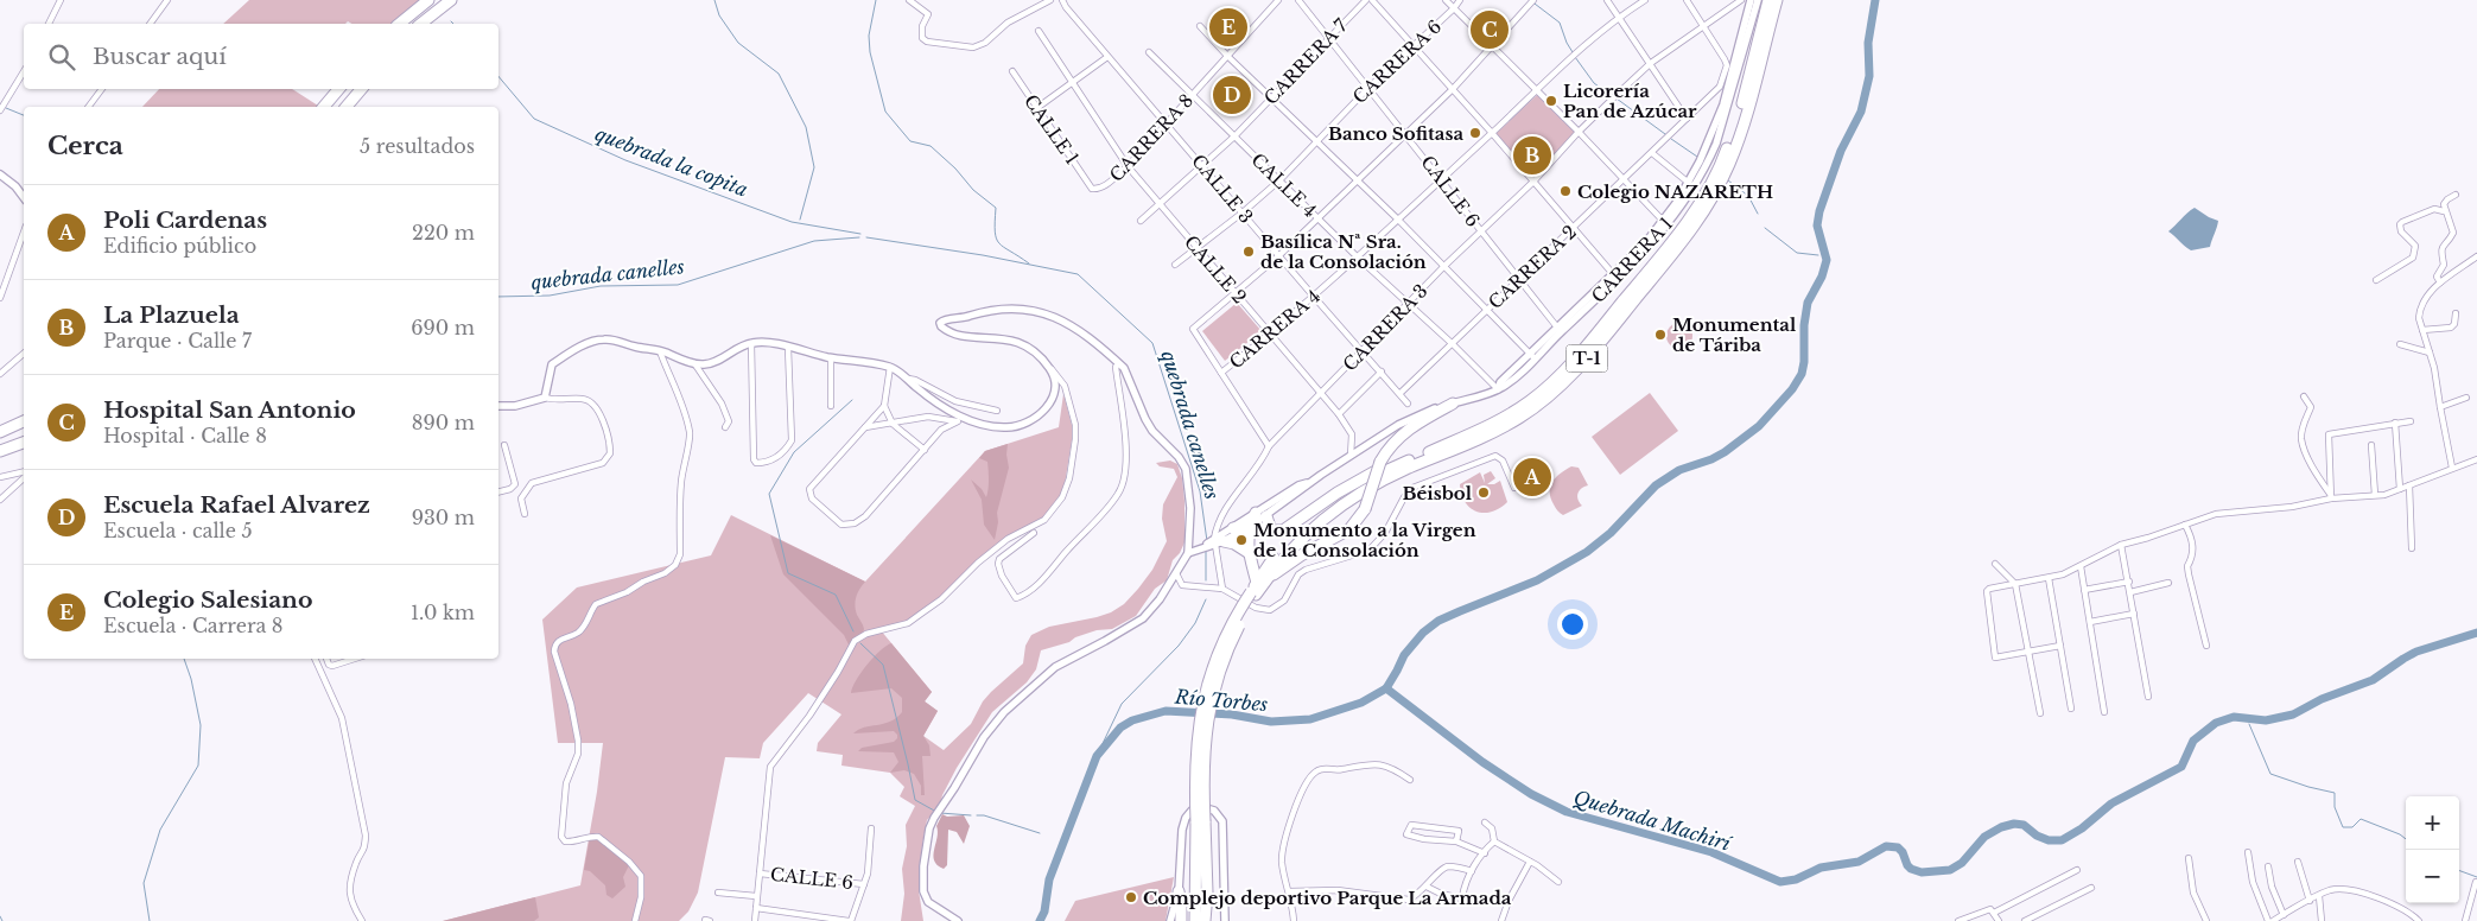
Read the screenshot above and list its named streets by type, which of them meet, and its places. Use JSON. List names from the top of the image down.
{
  "streets": {
    "highway": ["T-1"],
    "street": [
      "CARRERA 7",
      "CARRERA 6",
      "CALLE 1",
      "CARRERA 8",
      "CALLE 4",
      "CALLE 3",
      "CALLE 6",
      "CARRERA 1",
      "CARRERA 2",
      "CALLE 2",
      "CARRERA 3",
      "CARRERA 4"
    ]
  },
  "crossings": [
    ["CARRERA 7", "CALLE 4"],
    ["CARRERA 7", "CALLE 3"],
    ["CARRERA 7", "CALLE 6"],
    ["CARRERA 7", "CALLE 2"],
    ["CARRERA 6", "CALLE 4"],
    ["CARRERA 6", "CALLE 3"],
    ["CARRERA 6", "CALLE 6"],
    ["CARRERA 6", "CALLE 2"],
    ["CALLE 1", "CARRERA 8"],
    ["CARRERA 8", "CALLE 4"],
    ["CARRERA 8", "CALLE 3"],
    ["CARRERA 8", "CALLE 2"],
    ["CALLE 4", "CARRERA 1"],
    ["CALLE 4", "CARRERA 2"],
    ["CALLE 4", "CARRERA 3"],
    ["CALLE 4", "CARRERA 4"],
    ["CALLE 3", "CARRERA 2"],
    ["CALLE 3", "CARRERA 3"],
    ["CALLE 3", "CARRERA 4"],
    ["CALLE 6", "CARRERA 1"],
    ["CALLE 6", "CARRERA 2"],
    ["CALLE 6", "CARRERA 3"],
    ["CALLE 6", "CARRERA 4"],
    ["CARRERA 2", "CARRERA 3"],
    ["CALLE 2", "CARRERA 3"],
    ["CALLE 2", "CARRERA 4"]
  ],
  "water": [
    "quebrada la copita",
    "quebrada canelles",
    "Río Torbes",
    "Quebrada Machirí"
  ],
  "places": [
    "Licorería Pan de Azúcar",
    "Banco Sofitasa",
    "Colegio NAZARETH",
    "Basílica Nª Sra. de la Consolación",
    "Monumental de Táriba",
    "Béisbol",
    "Monumento a la Virgen de la Consolación",
    "Complejo deportivo Parque La Armada"
  ],
  "page": {
    "pins": [
      "E",
      "C",
      "D",
      "B",
      "A"
    ],
    "search": "Buscar aquí",
    "heading": ["Cerca", "5 resultados"],
    "list": [
      {
        "mark": "A",
        "name": "Poli Cardenas",
        "note": "Edificio público",
        "value": "220 m"
      },
      {
        "mark": "B",
        "name": "La Plazuela",
        "note": "Parque · Calle 7",
        "value": "690 m"
      },
      {
        "mark": "C",
        "name": "Hospital San Antonio",
        "note": "Hospital · Calle 8",
        "value": "890 m"
      },
      {
        "mark": "D",
        "name": "Escuela Rafael Alvarez",
        "note": "Escuela · calle 5",
        "value": "930 m"
      },
      {
        "mark": "E",
        "name": "Colegio Salesiano",
        "note": "Escuela · Carrera 8",
        "value": "1.0 km"
      }
    ],
    "map_buttons": ["+", "−"]
  }
}
